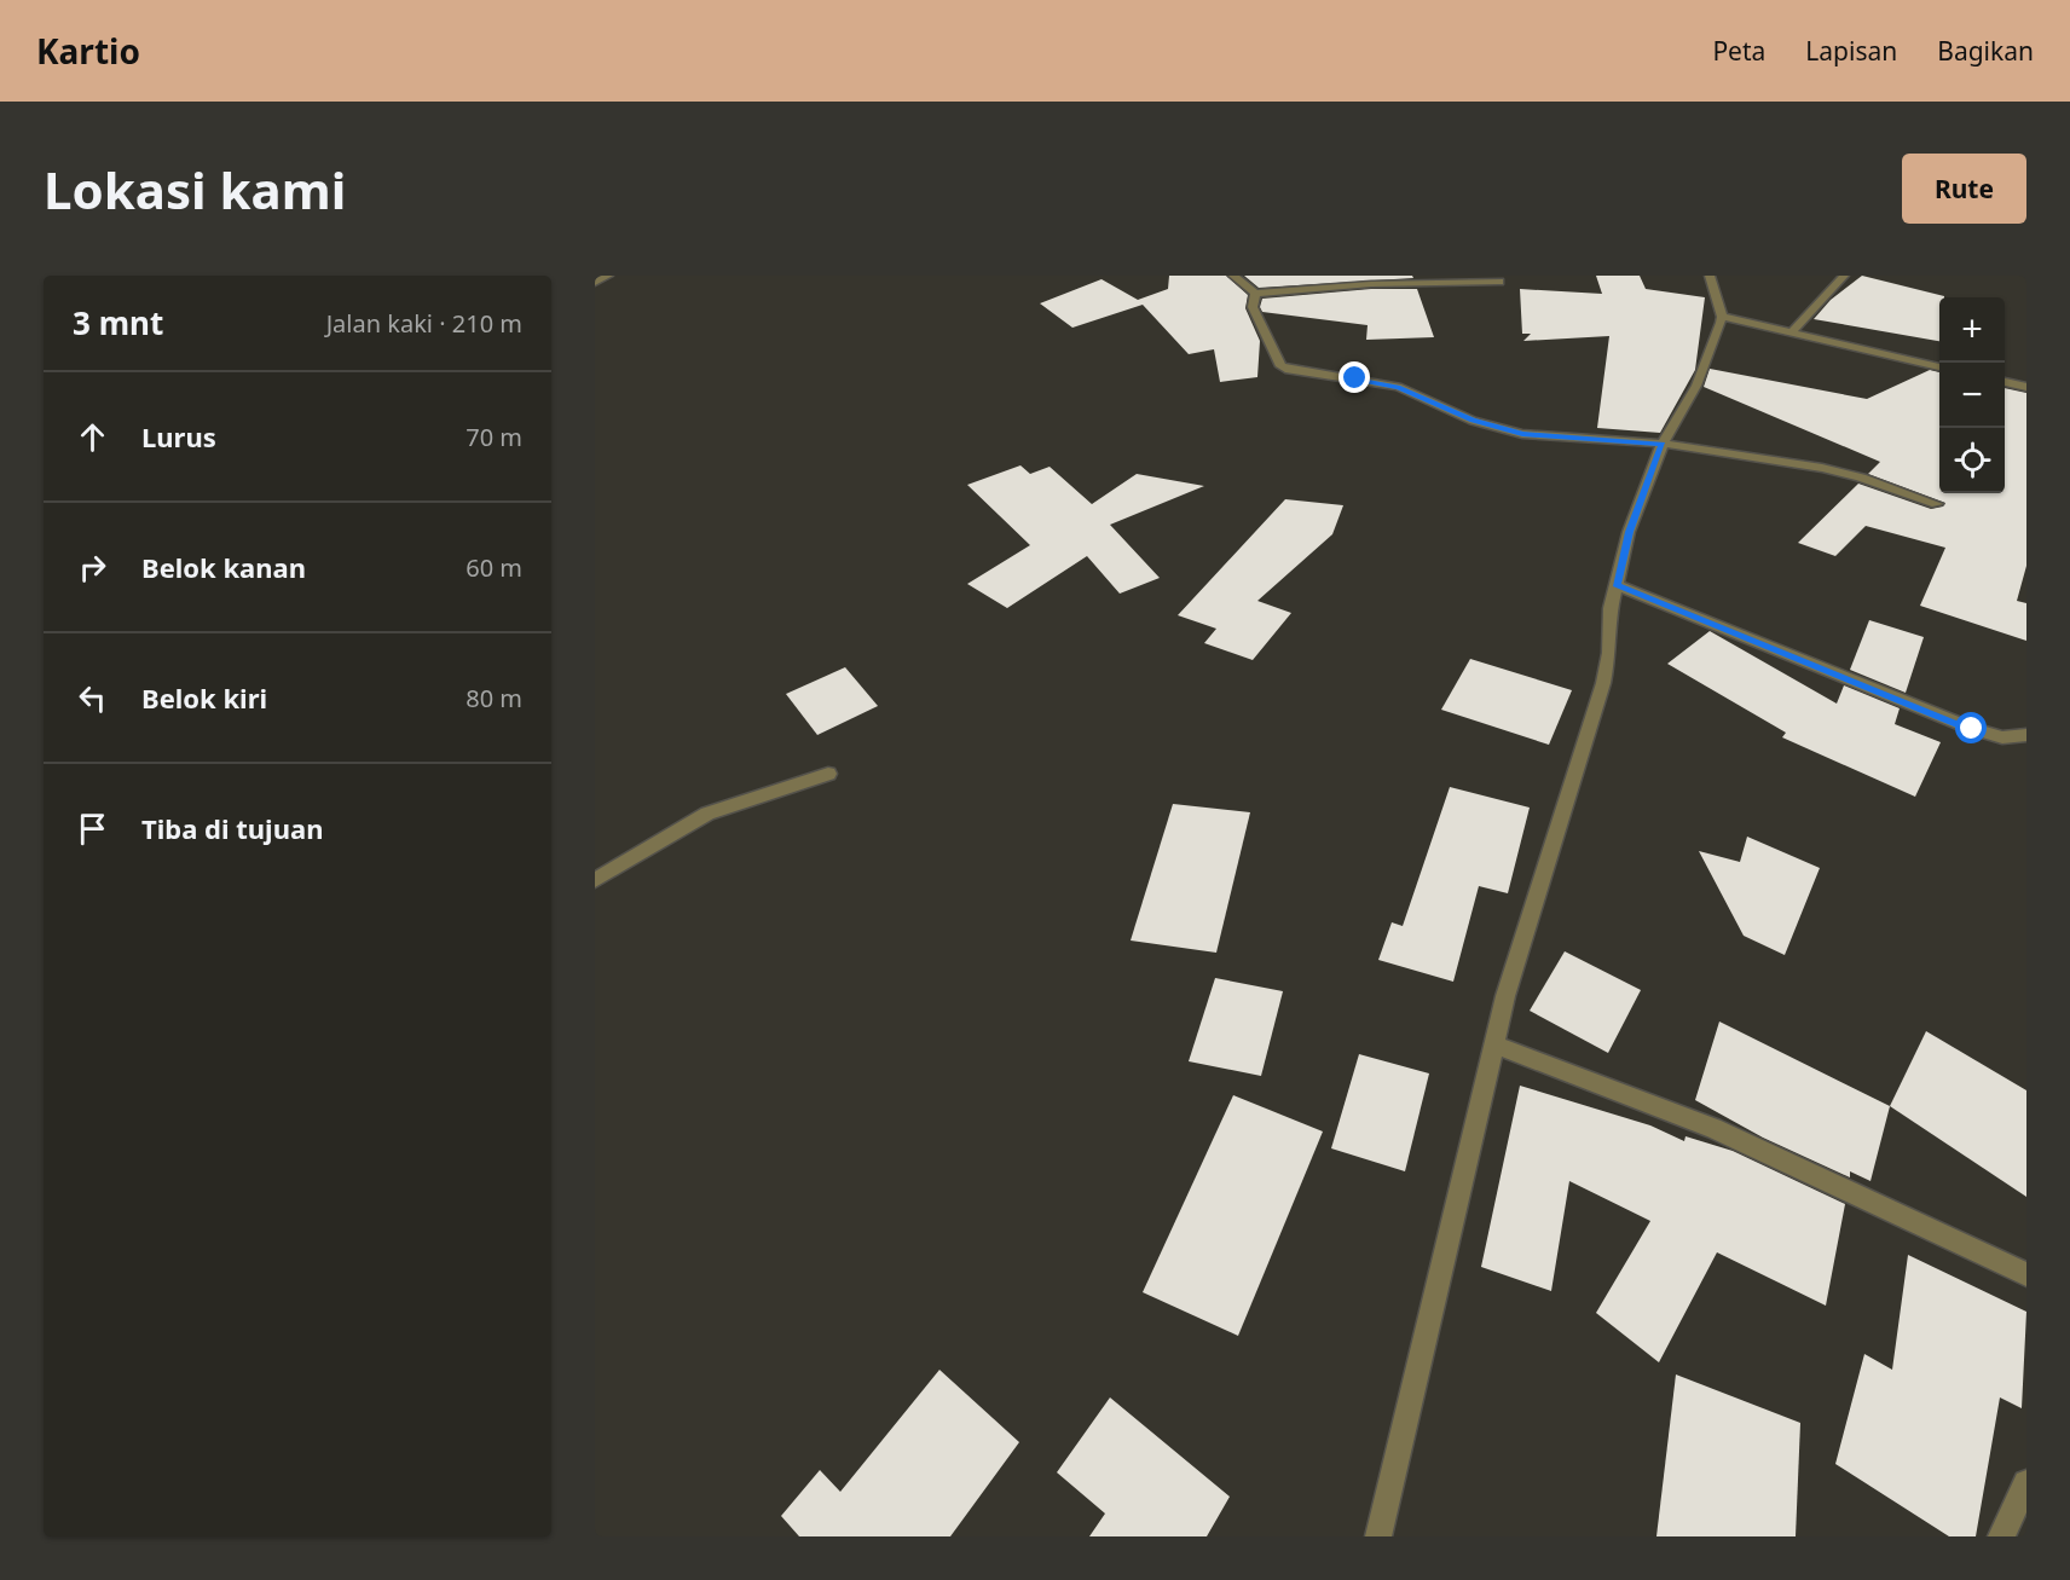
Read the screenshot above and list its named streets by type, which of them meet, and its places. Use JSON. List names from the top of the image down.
{
  "page": {
    "header": "Kartio",
    "nav": ["Peta", "Lapisan", "Bagikan"],
    "buttons": "Rute",
    "title": "Lokasi kami",
    "heading": ["3 mnt", "Jalan kaki · 210 m"],
    "map_buttons": ["+", "−"],
    "list": [
      ["Lurus", "70 m"],
      ["Belok kanan", "60 m"],
      ["Belok kiri", "80 m"],
      "Tiba di tujuan"
    ]
  }
}
